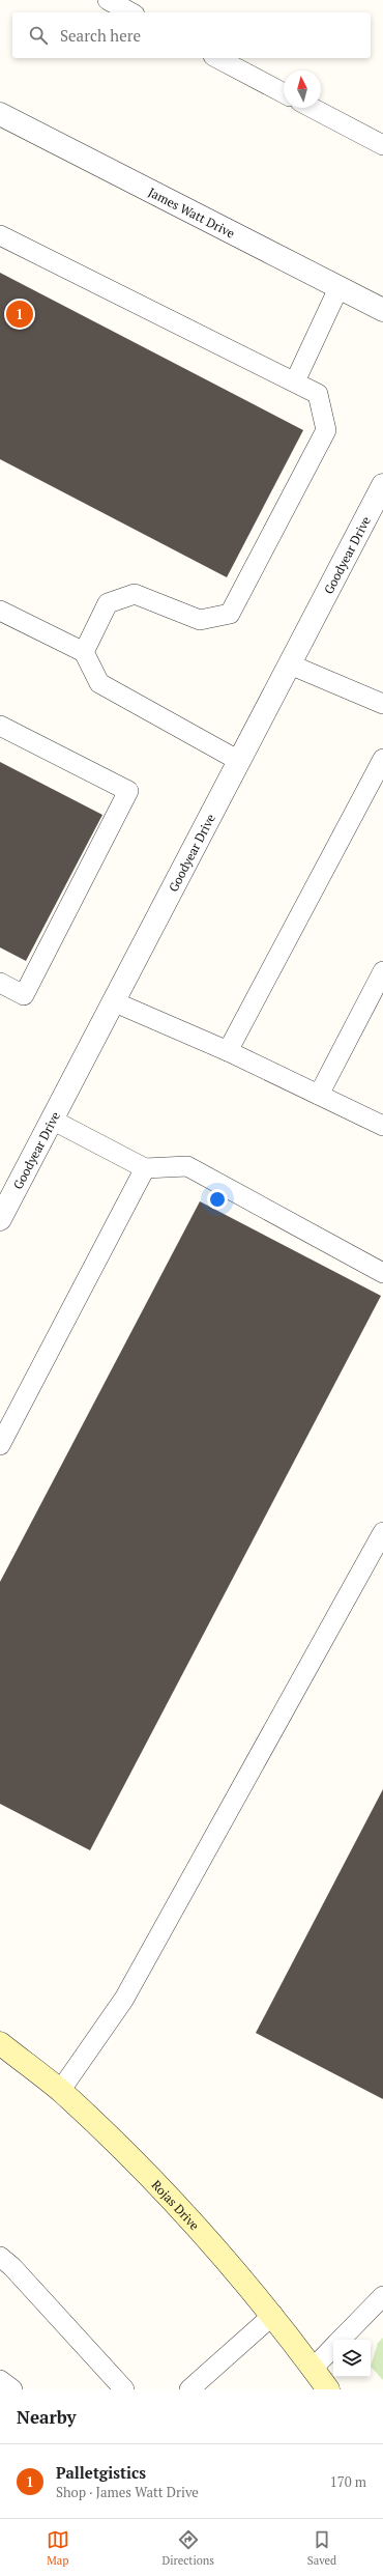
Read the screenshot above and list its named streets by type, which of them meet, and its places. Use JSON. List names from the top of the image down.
{
  "streets": {
    "main road": ["Rojas Drive"],
    "street": ["James Watt Drive", "Goodyear Drive"]
  },
  "north": "top",
  "page": {
    "search": "Search here",
    "pins": "1",
    "heading": "Nearby",
    "list": [
      {
        "mark": "1",
        "name": "Palletgistics",
        "note": "Shop · James Watt Drive",
        "value": "170 m"
      }
    ],
    "nav": ["Map", "Directions", "Saved"]
  }
}
